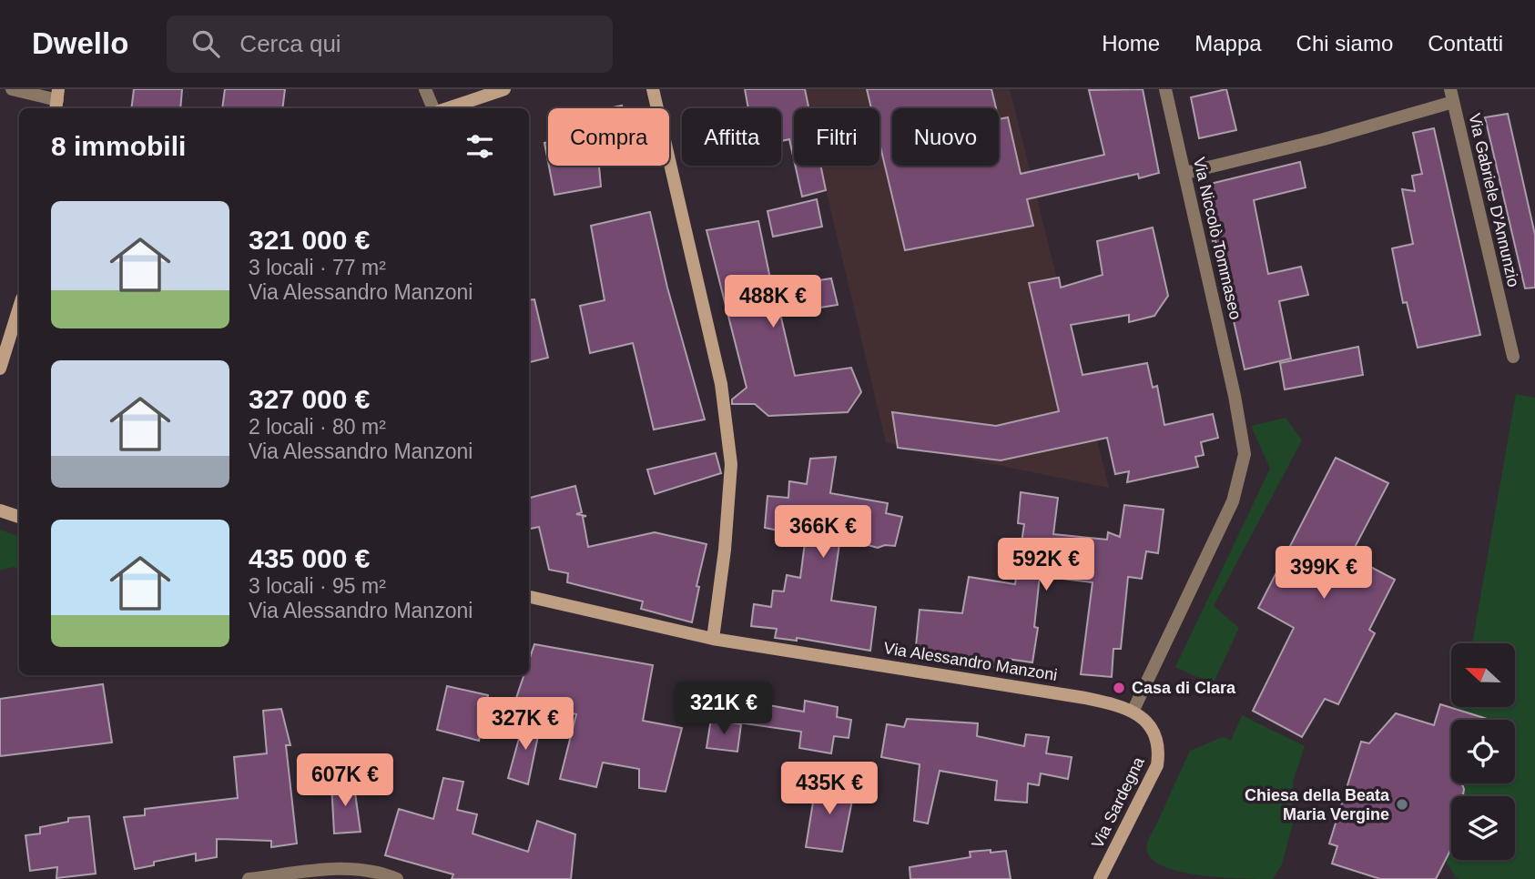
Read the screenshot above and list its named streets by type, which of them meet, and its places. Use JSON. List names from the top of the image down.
{
  "streets": {
    "street": [
      "Via Gabriele D'Annunzio",
      "Via Niccolò Tommaseo",
      "Via Alessandro Manzoni",
      "Via Sardegna"
    ]
  },
  "crossings": [
    ["Via Niccolò Tommaseo", "Via Alessandro Manzoni"],
    ["Via Niccolò Tommaseo", "Via Sardegna"],
    ["Via Alessandro Manzoni", "Via Sardegna"]
  ],
  "places": ["Casa di Clara", "Chiesa della Beata Maria Vergine"],
  "north": "left",
  "page": {
    "header": "Dwello",
    "search": "Cerca qui",
    "nav": [
      "Home",
      "Mappa",
      "Chi siamo",
      "Contatti"
    ],
    "chip": [
      "Compra",
      "Affitta",
      "Filtri",
      "Nuovo"
    ],
    "heading": "8 immobili",
    "list": [
      {
        "name": "321 000 €",
        "note": "3 locali · 77 m² · Via Alessandro Manzoni"
      },
      {
        "name": "327 000 €",
        "note": "2 locali · 80 m² · Via Alessandro Manzoni"
      },
      {
        "name": "435 000 €",
        "note": "3 locali · 95 m² · Via Alessandro Manzoni"
      }
    ],
    "price": [
      "488K €",
      "366K €",
      "592K €",
      "399K €",
      "321K €",
      "327K €",
      "607K €",
      "435K €"
    ]
  }
}
